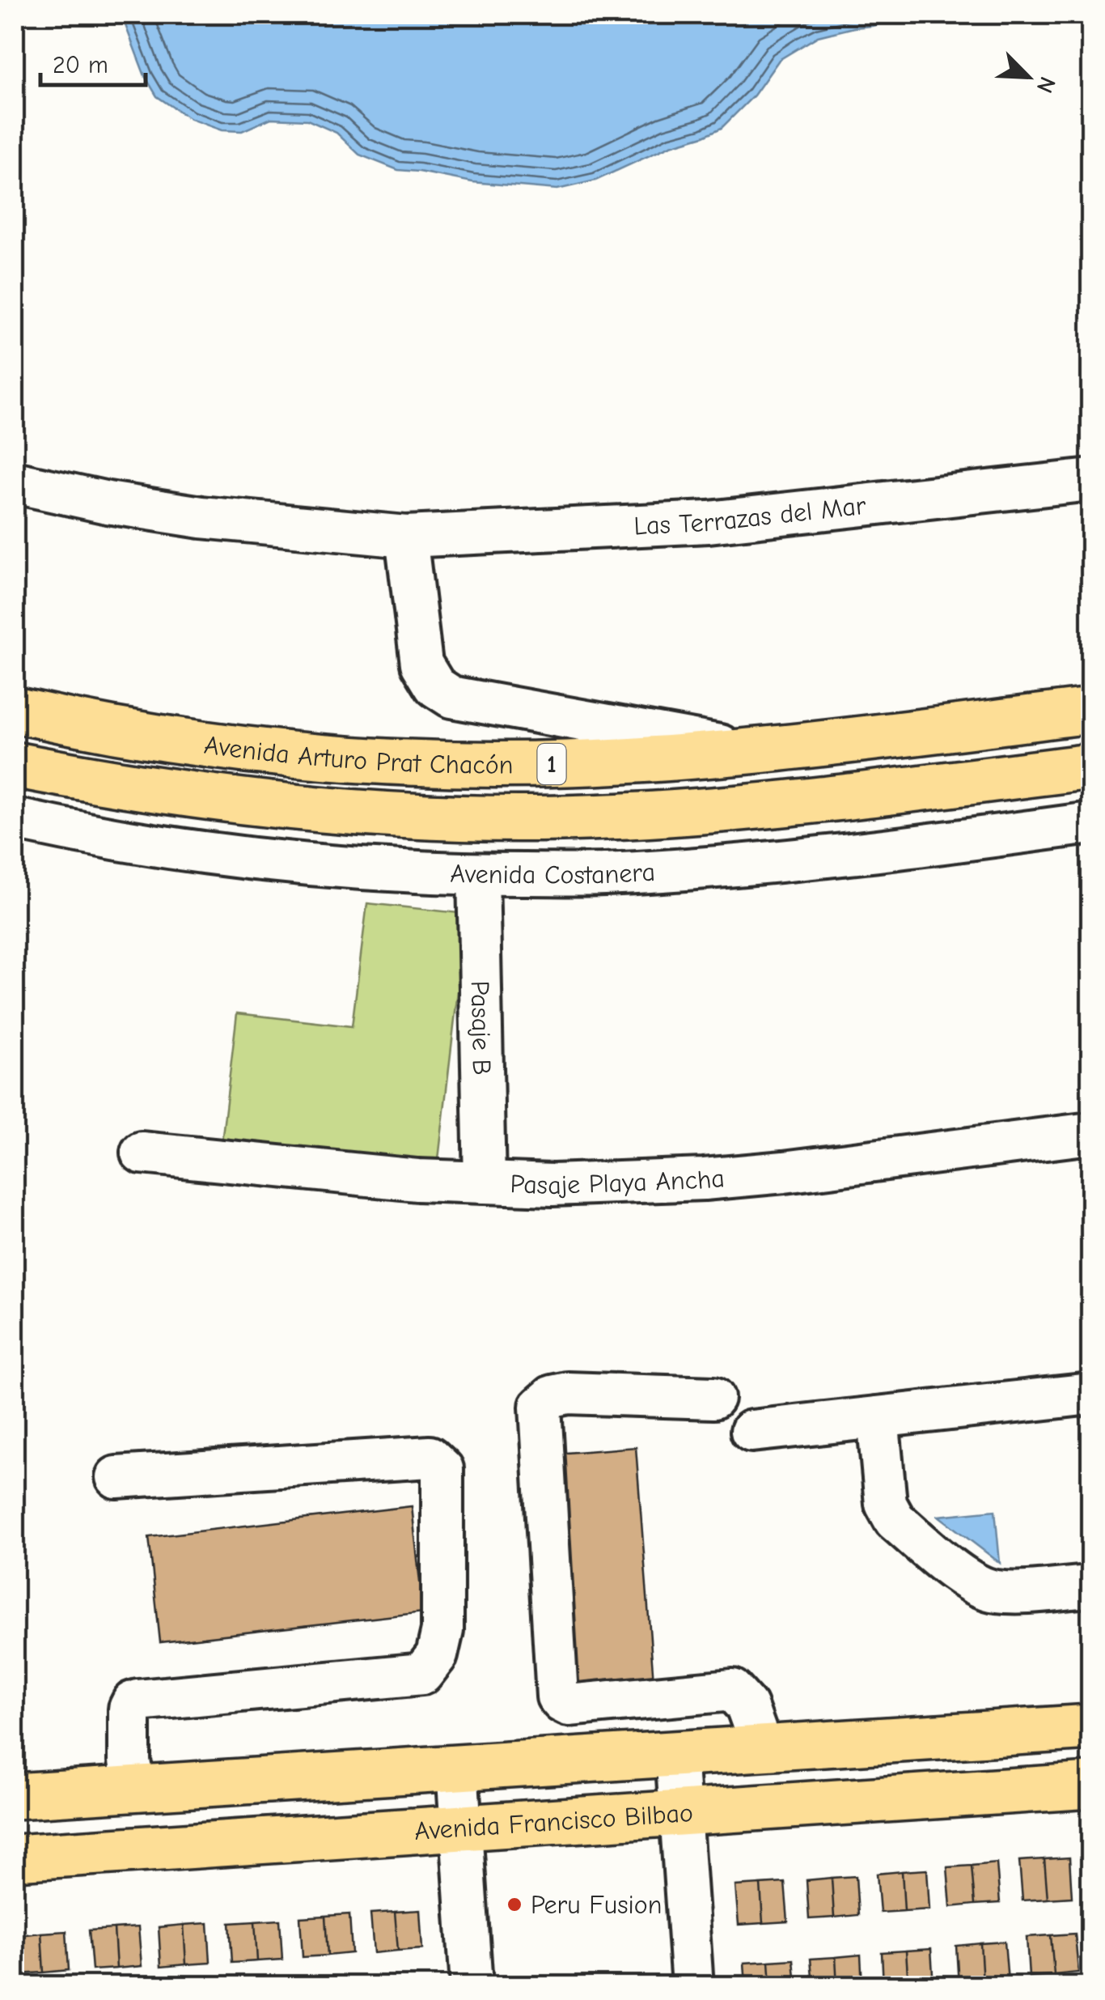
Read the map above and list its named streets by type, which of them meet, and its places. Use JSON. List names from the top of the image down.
{
  "streets": {
    "main road": ["Avenida Arturo Prat Chacón", "1", "Avenida Francisco Bilbao"],
    "street": [
      "Las Terrazas del Mar",
      "Avenida Costanera",
      "Pasaje B",
      "Pasaje Playa Ancha"
    ]
  },
  "crossings": [
    ["Avenida Costanera", "Pasaje B"],
    ["Pasaje B", "Pasaje Playa Ancha"]
  ],
  "places": ["Peru Fusion"],
  "scale_bar": "20 m",
  "north": "bottom right"
}
